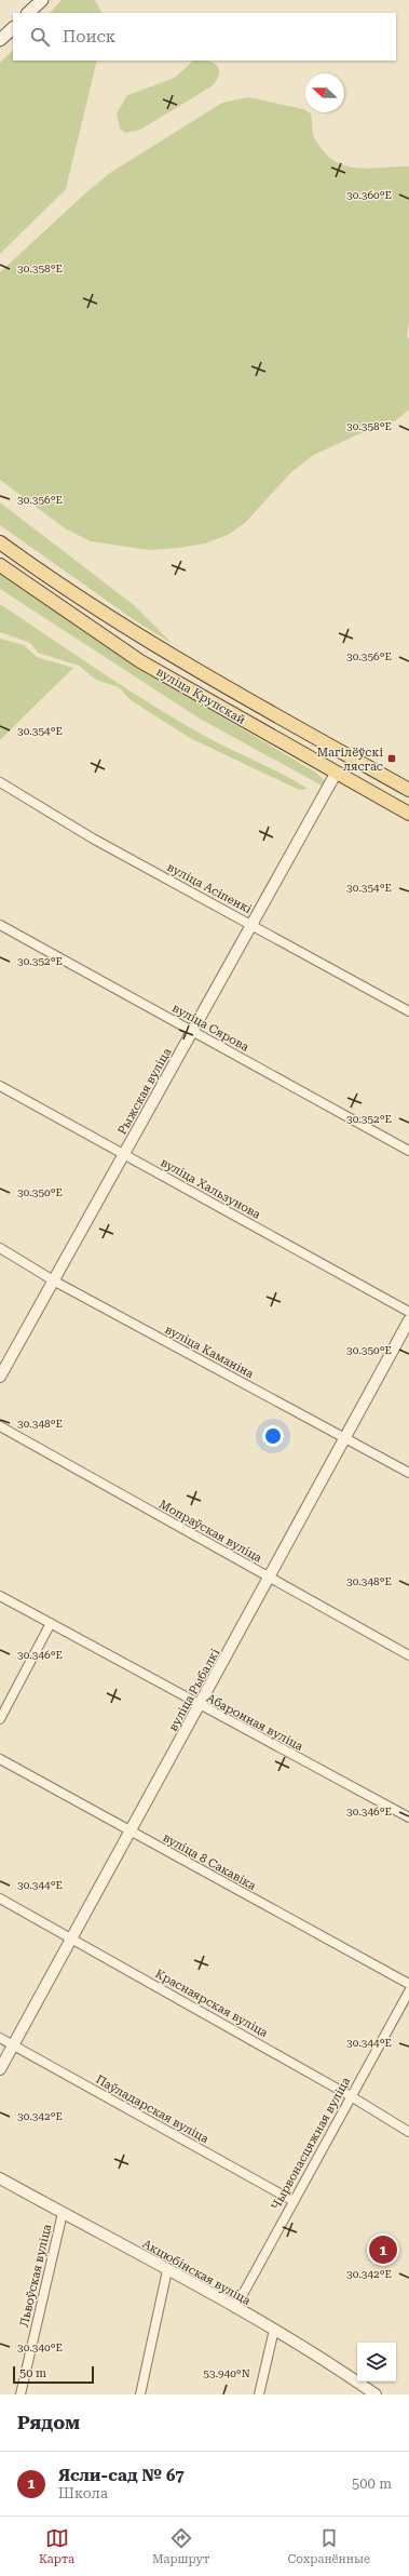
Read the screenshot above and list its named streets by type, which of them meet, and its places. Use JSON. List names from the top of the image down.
{
  "streets": {
    "main road": ["вуліца Крупскай"],
    "street": [
      "вуліца Асіпенкі",
      "вуліца Сярова",
      "Рыжская вуліца",
      "вуліца Хальзунова",
      "вуліца Каманіна",
      "Мопраўская вуліца",
      "вуліца Рыбалкі",
      "Абаронная вуліца",
      "вуліца 8 Сакавіка",
      "Краснаярская вуліца",
      "Паўладарская вуліца",
      "Чырвонасцяжная вуліца",
      "Акцюбінская вуліца",
      "Львоўская вуліца"
    ]
  },
  "crossings": [
    ["вуліца Крупскай", "Рыжская вуліца"],
    ["вуліца Асіпенкі", "Рыжская вуліца"],
    ["вуліца Сярова", "Рыжская вуліца"],
    ["Рыжская вуліца", "вуліца Хальзунова"],
    ["Рыжская вуліца", "вуліца Каманіна"],
    ["вуліца Каманіна", "вуліца Рыбалкі"],
    ["Мопраўская вуліца", "вуліца Рыбалкі"],
    ["вуліца Рыбалкі", "Абаронная вуліца"],
    ["вуліца Рыбалкі", "вуліца 8 Сакавіка"],
    ["вуліца Рыбалкі", "Краснаярская вуліца"],
    ["вуліца Рыбалкі", "Паўладарская вуліца"],
    ["Краснаярская вуліца", "Чырвонасцяжная вуліца"],
    ["Паўладарская вуліца", "Чырвонасцяжная вуліца"],
    ["Чырвонасцяжная вуліца", "Акцюбінская вуліца"],
    ["Акцюбінская вуліца", "Львоўская вуліца"]
  ],
  "places": {
    "transit": ["Магілёўскі лясгас"]
  },
  "scale_bar": "50 m",
  "north": "left",
  "page": {
    "search": "Поиск",
    "pins": "1",
    "scale": "50 m",
    "heading": "Рядом",
    "list": [
      {
        "mark": "1",
        "name": "Ясли-сад № 67",
        "note": "Школа",
        "value": "500 m"
      }
    ],
    "nav": ["Карта", "Маршрут", "Сохранённые"]
  },
  "coordinates": [
    "30.360°E",
    "30.358°E",
    "30.356°E",
    "30.354°E",
    "30.352°E",
    "30.350°E",
    "30.348°E",
    "30.346°E",
    "30.344°E",
    "30.342°E",
    "30.340°E",
    "53.940°N"
  ]
}
